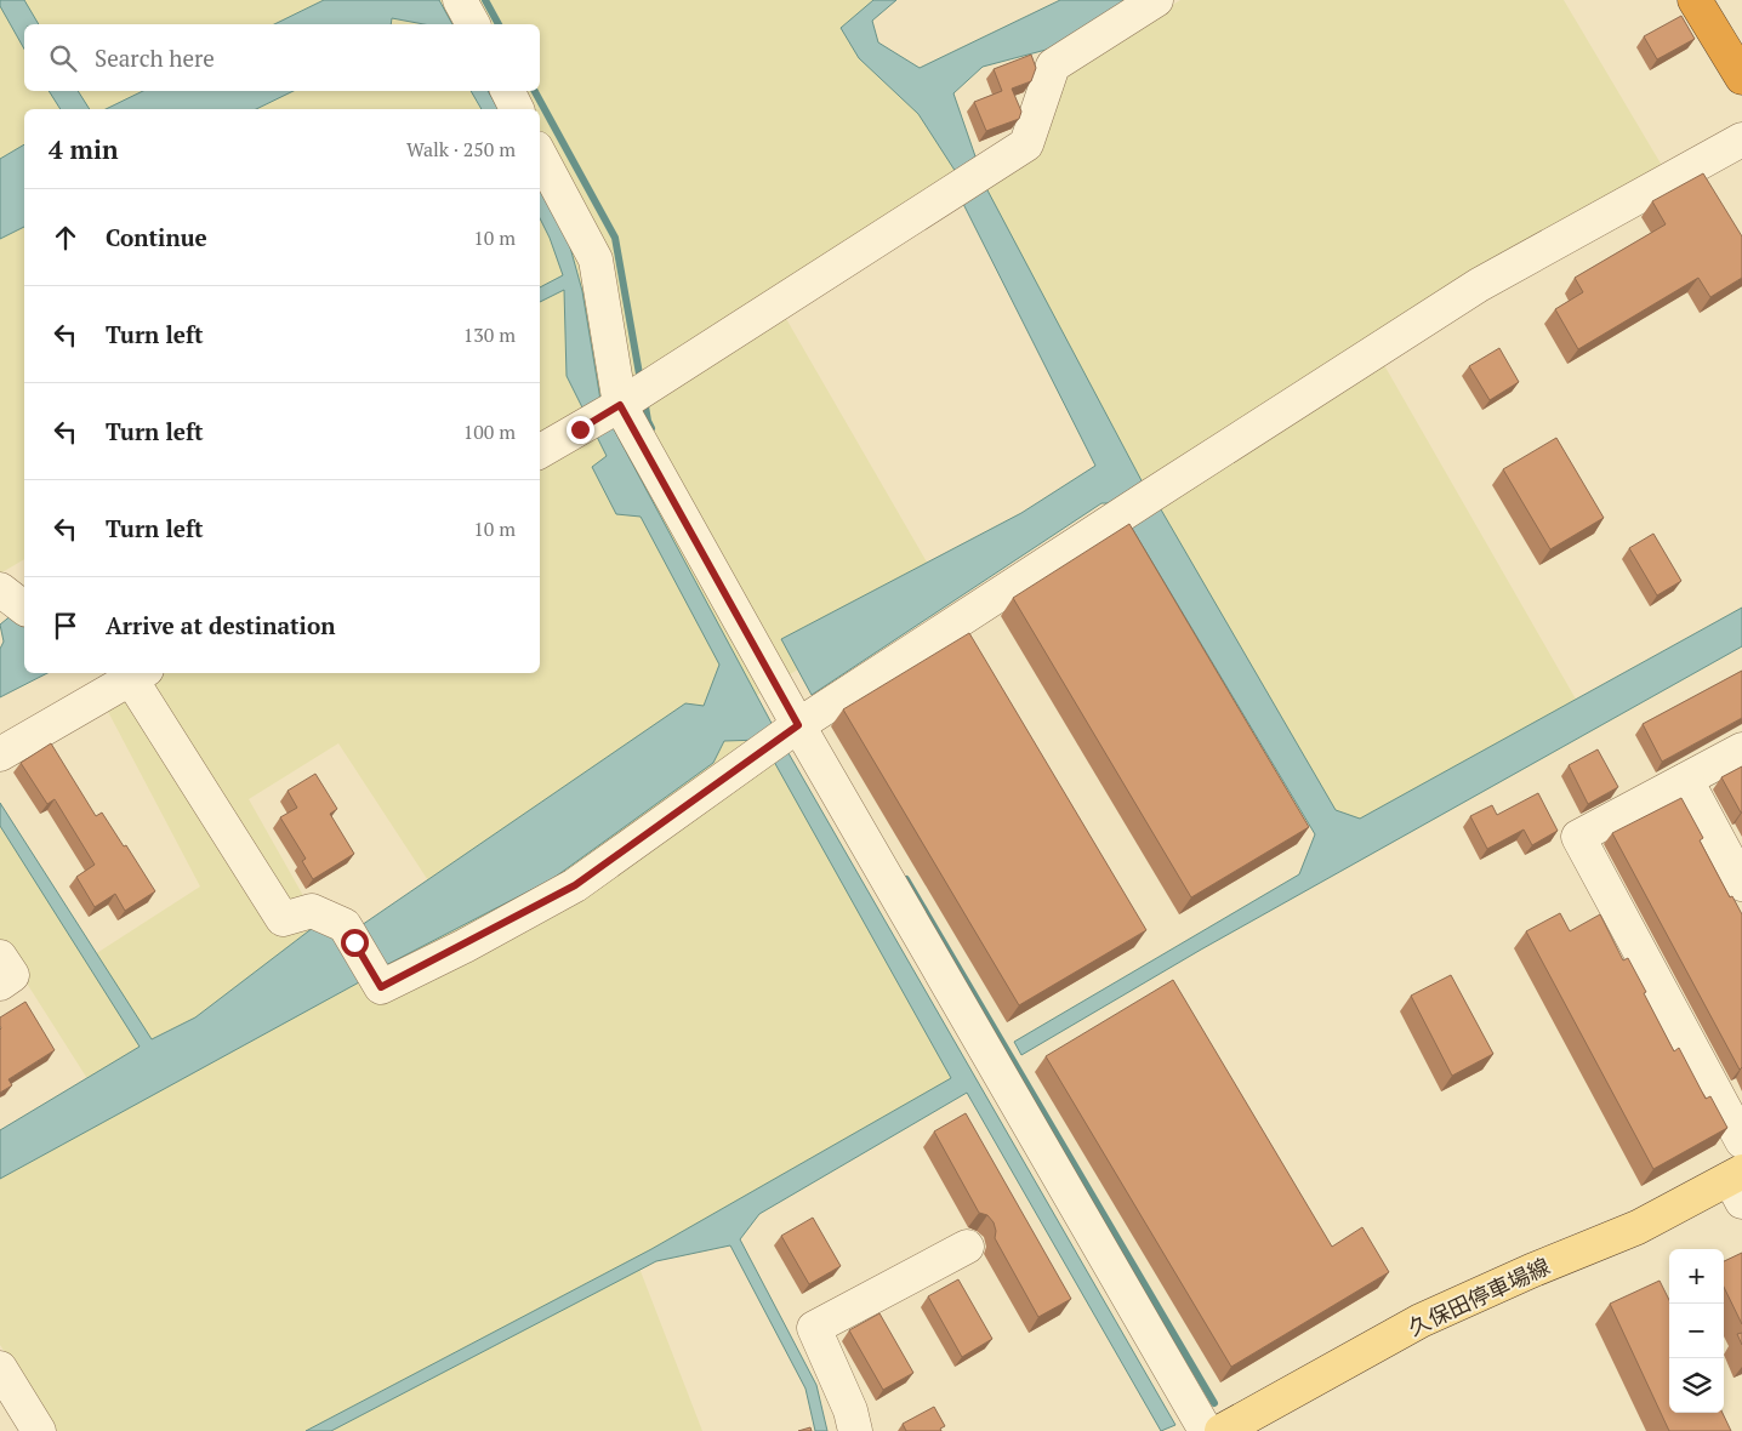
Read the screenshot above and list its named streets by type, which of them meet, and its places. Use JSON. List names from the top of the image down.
{
  "streets": {
    "main road": ["久保田停車場線"]
  },
  "page": {
    "search": "Search here",
    "heading": ["4 min", "Walk · 250 m"],
    "list": [
      ["Continue", "10 m"],
      ["Turn left", "130 m"],
      ["Turn left", "100 m"],
      ["Turn left", "10 m"],
      "Arrive at destination"
    ],
    "map_buttons": ["+", "−"]
  }
}
